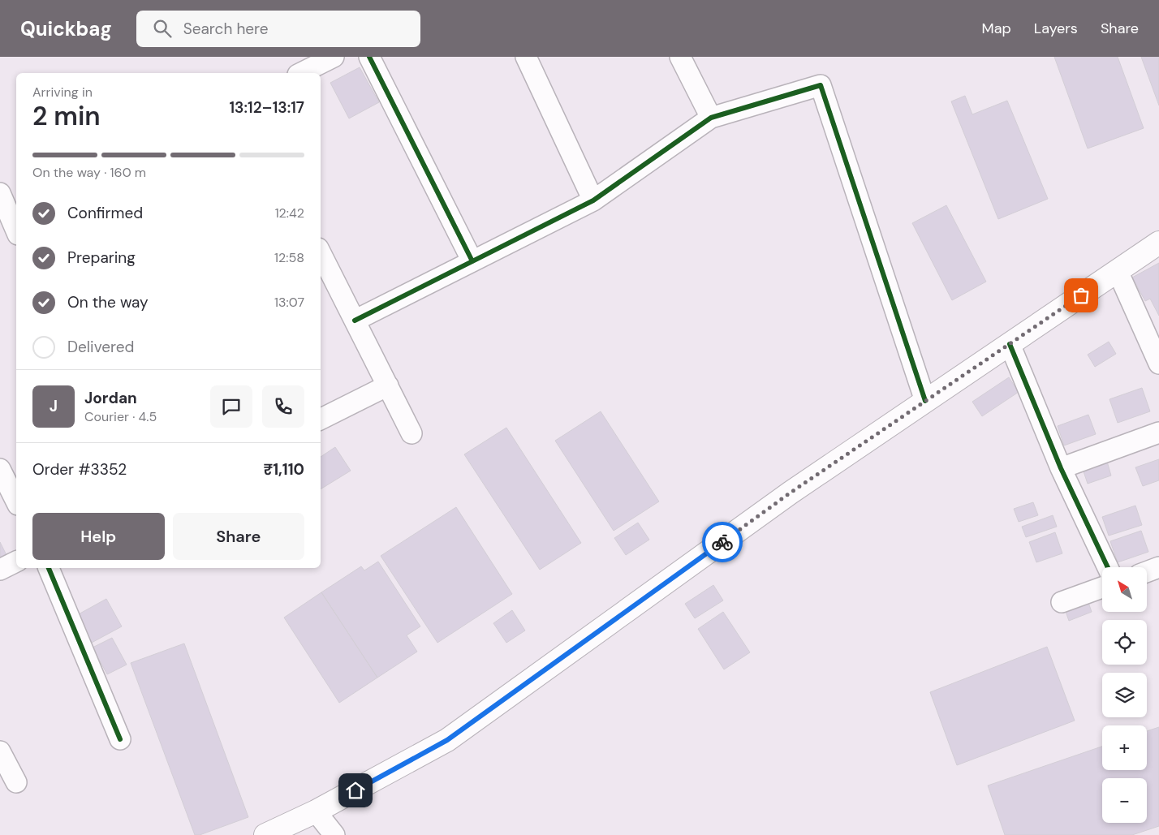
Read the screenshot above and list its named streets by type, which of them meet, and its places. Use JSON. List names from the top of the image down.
{
  "north": "top left",
  "page": {
    "header": "Quickbag",
    "search": "Search here",
    "nav": ["Map", "Layers", "Share"],
    "heading": ["2 min", "Arriving in", "13:12–13:17"],
    "panel": [
      "Jordan",
      "Courier · 4.5",
      "Order #3352",
      "₹1,110"
    ],
    "bar": "On the way · 160 m",
    "list": [
      ["Confirmed", "12:42"],
      ["Preparing", "12:58"],
      ["On the way", "13:07"],
      "Delivered"
    ],
    "round": "J",
    "buttons": ["Help", "Share"],
    "map_buttons": ["+", "−"]
  }
}
